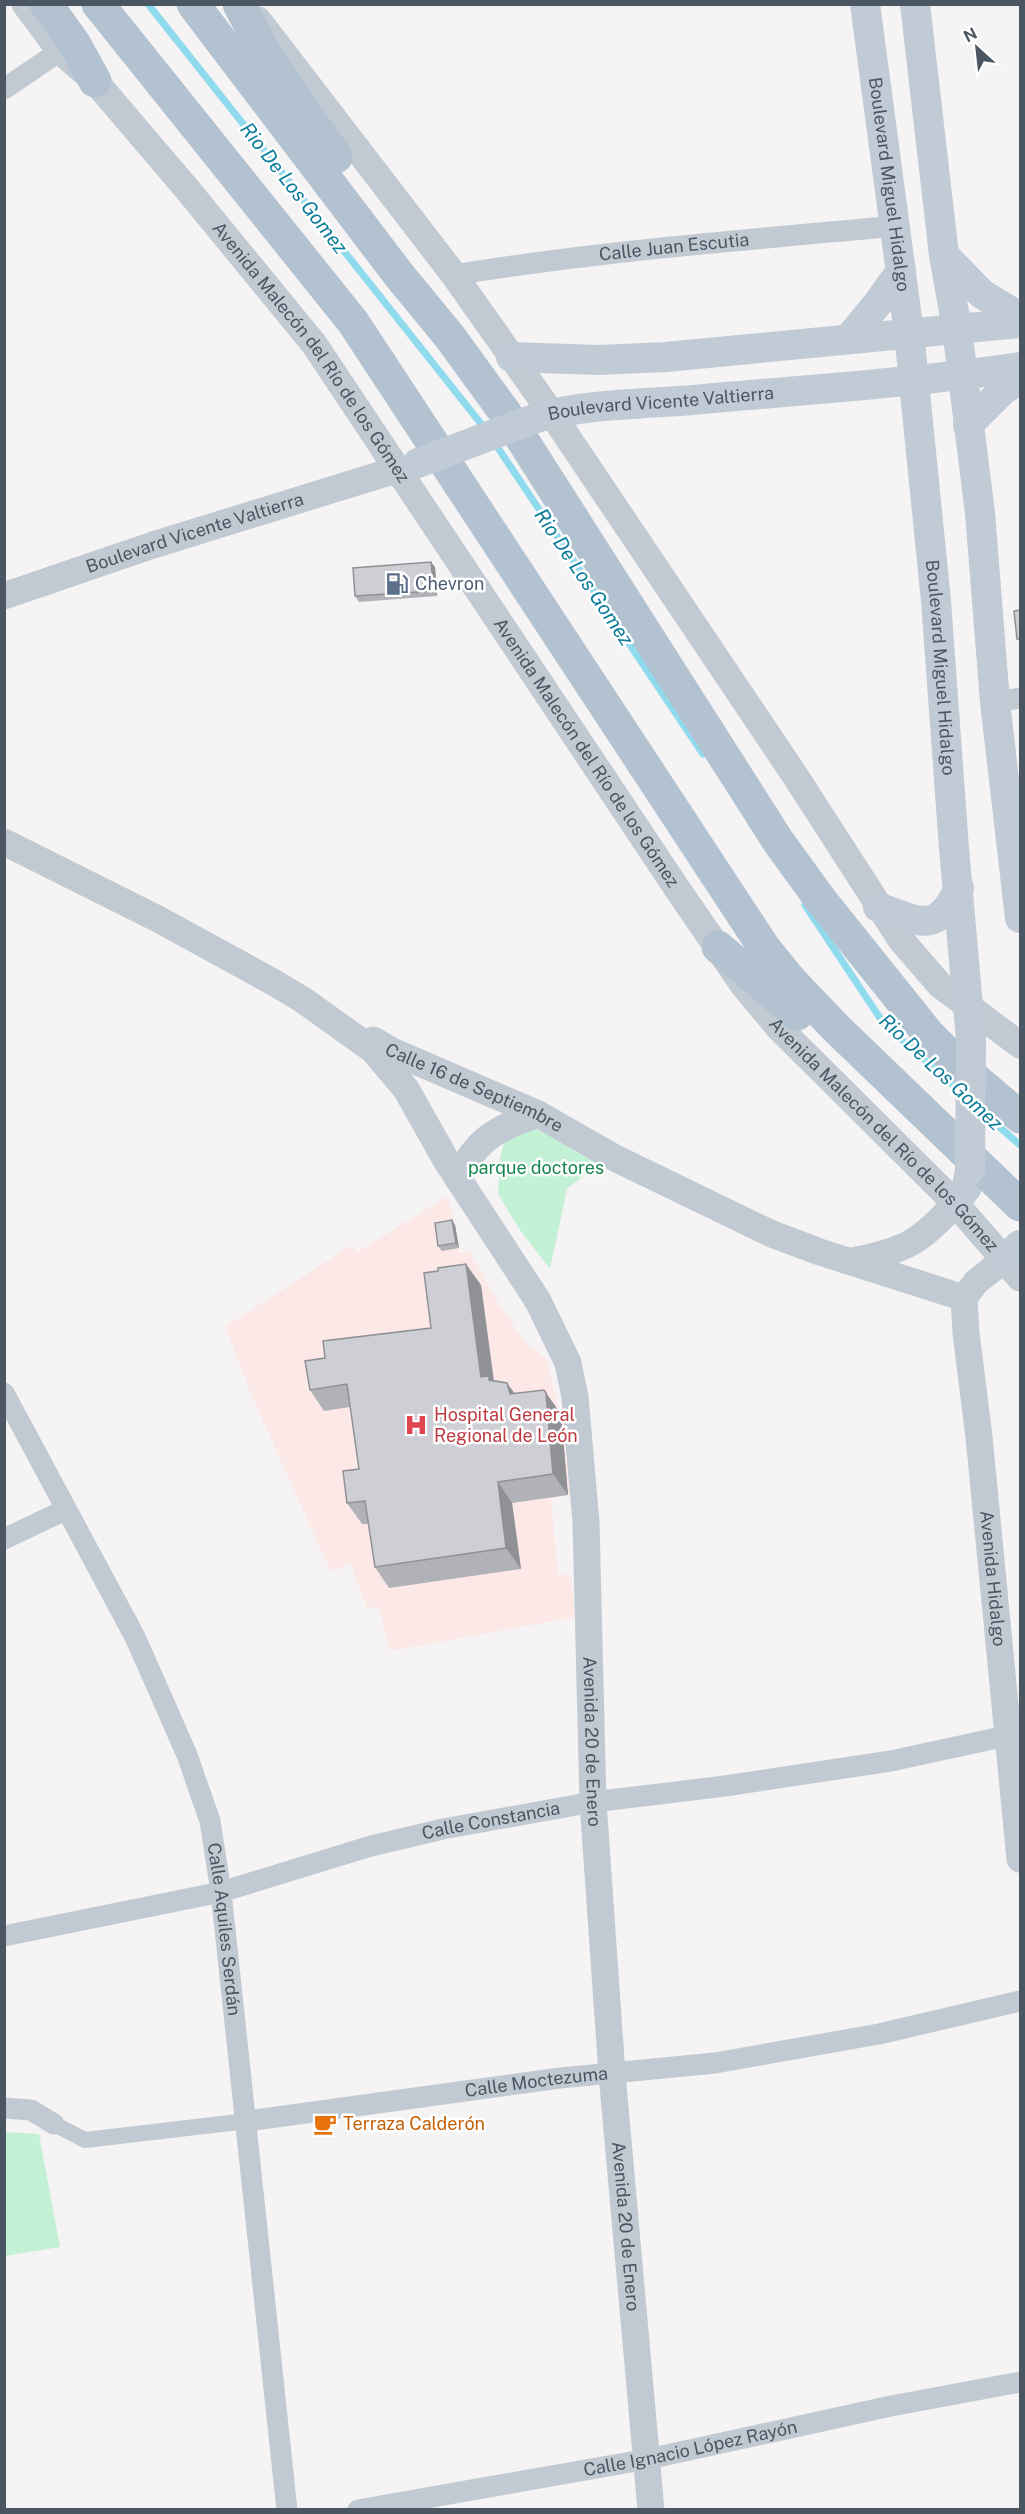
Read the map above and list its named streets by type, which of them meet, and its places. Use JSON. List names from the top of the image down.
{
  "streets": {
    "main road": ["Boulevard Miguel Hidalgo", "Boulevard Vicente Valtierra"],
    "street": [
      "Calle Juan Escutia",
      "Avenida Malecón del Río de los Gómez",
      "Calle 16 de Septiembre",
      "Avenida Hidalgo",
      "Avenida 20 de Enero",
      "Calle Constancia",
      "Calle Aquiles Serdán",
      "Calle Moctezuma",
      "Calle Ignacio López Rayón"
    ]
  },
  "crossings": [
    ["Boulevard Miguel Hidalgo", "Calle Juan Escutia"],
    ["Boulevard Miguel Hidalgo", "Avenida Malecón del Río de los Gómez"],
    ["Boulevard Miguel Hidalgo", "Boulevard Vicente Valtierra"],
    ["Boulevard Miguel Hidalgo", "Calle 16 de Septiembre"],
    ["Avenida Malecón del Río de los Gómez", "Boulevard Vicente Valtierra"],
    ["Calle 16 de Septiembre", "Avenida Hidalgo"],
    ["Calle 16 de Septiembre", "Avenida 20 de Enero"],
    ["Avenida Hidalgo", "Calle Constancia"],
    ["Avenida 20 de Enero", "Calle Constancia"],
    ["Avenida 20 de Enero", "Calle Moctezuma"],
    ["Avenida 20 de Enero", "Calle Ignacio López Rayón"],
    ["Calle Constancia", "Calle Aquiles Serdán"],
    ["Calle Aquiles Serdán", "Calle Moctezuma"]
  ],
  "water": ["Rio De Los Gomez"],
  "parks": ["parque doctores"],
  "places": {
    "fuel station": ["Chevron"],
    "hospital": ["Hospital General Regional de León"],
    "cafe": ["Terraza Calderón"]
  },
  "north": "top left"
}
